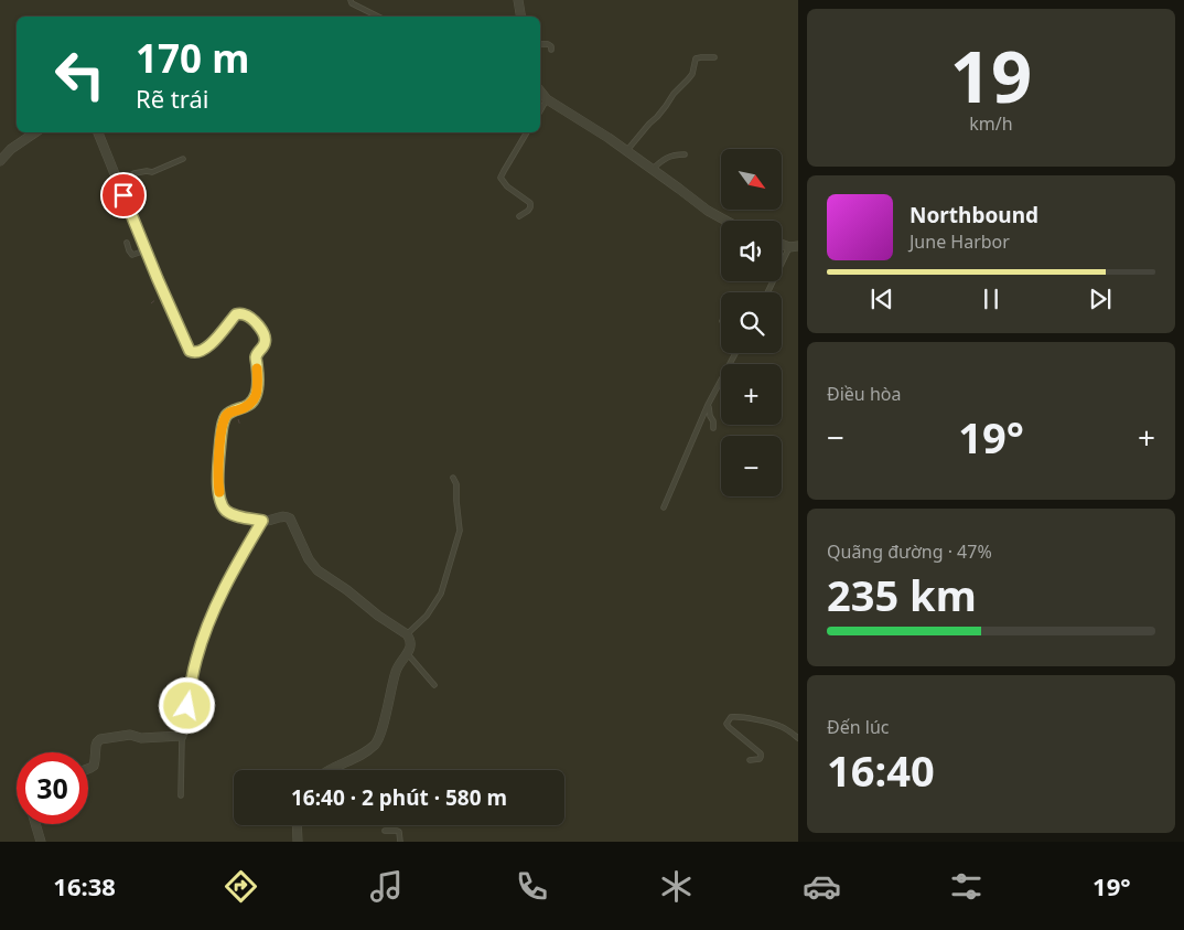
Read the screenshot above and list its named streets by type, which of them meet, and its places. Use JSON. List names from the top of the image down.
{
  "north": "bottom right",
  "page": {
    "tile": [
      ["19", "km/h"],
      "Điều hòa",
      ["Quãng đường · 47%", "235 km"],
      ["Đến lúc", "16:40"]
    ],
    "turn": ["170 m", "Rẽ trái"],
    "map_buttons": ["+", "−"],
    "song": ["Northbound", "June Harbor"],
    "heat": ["−", "19°", "+"],
    "limit": "30",
    "trip": "16:40 · 2 phút · 580 m",
    "tabs": ["16:38", "19°"]
  }
}
